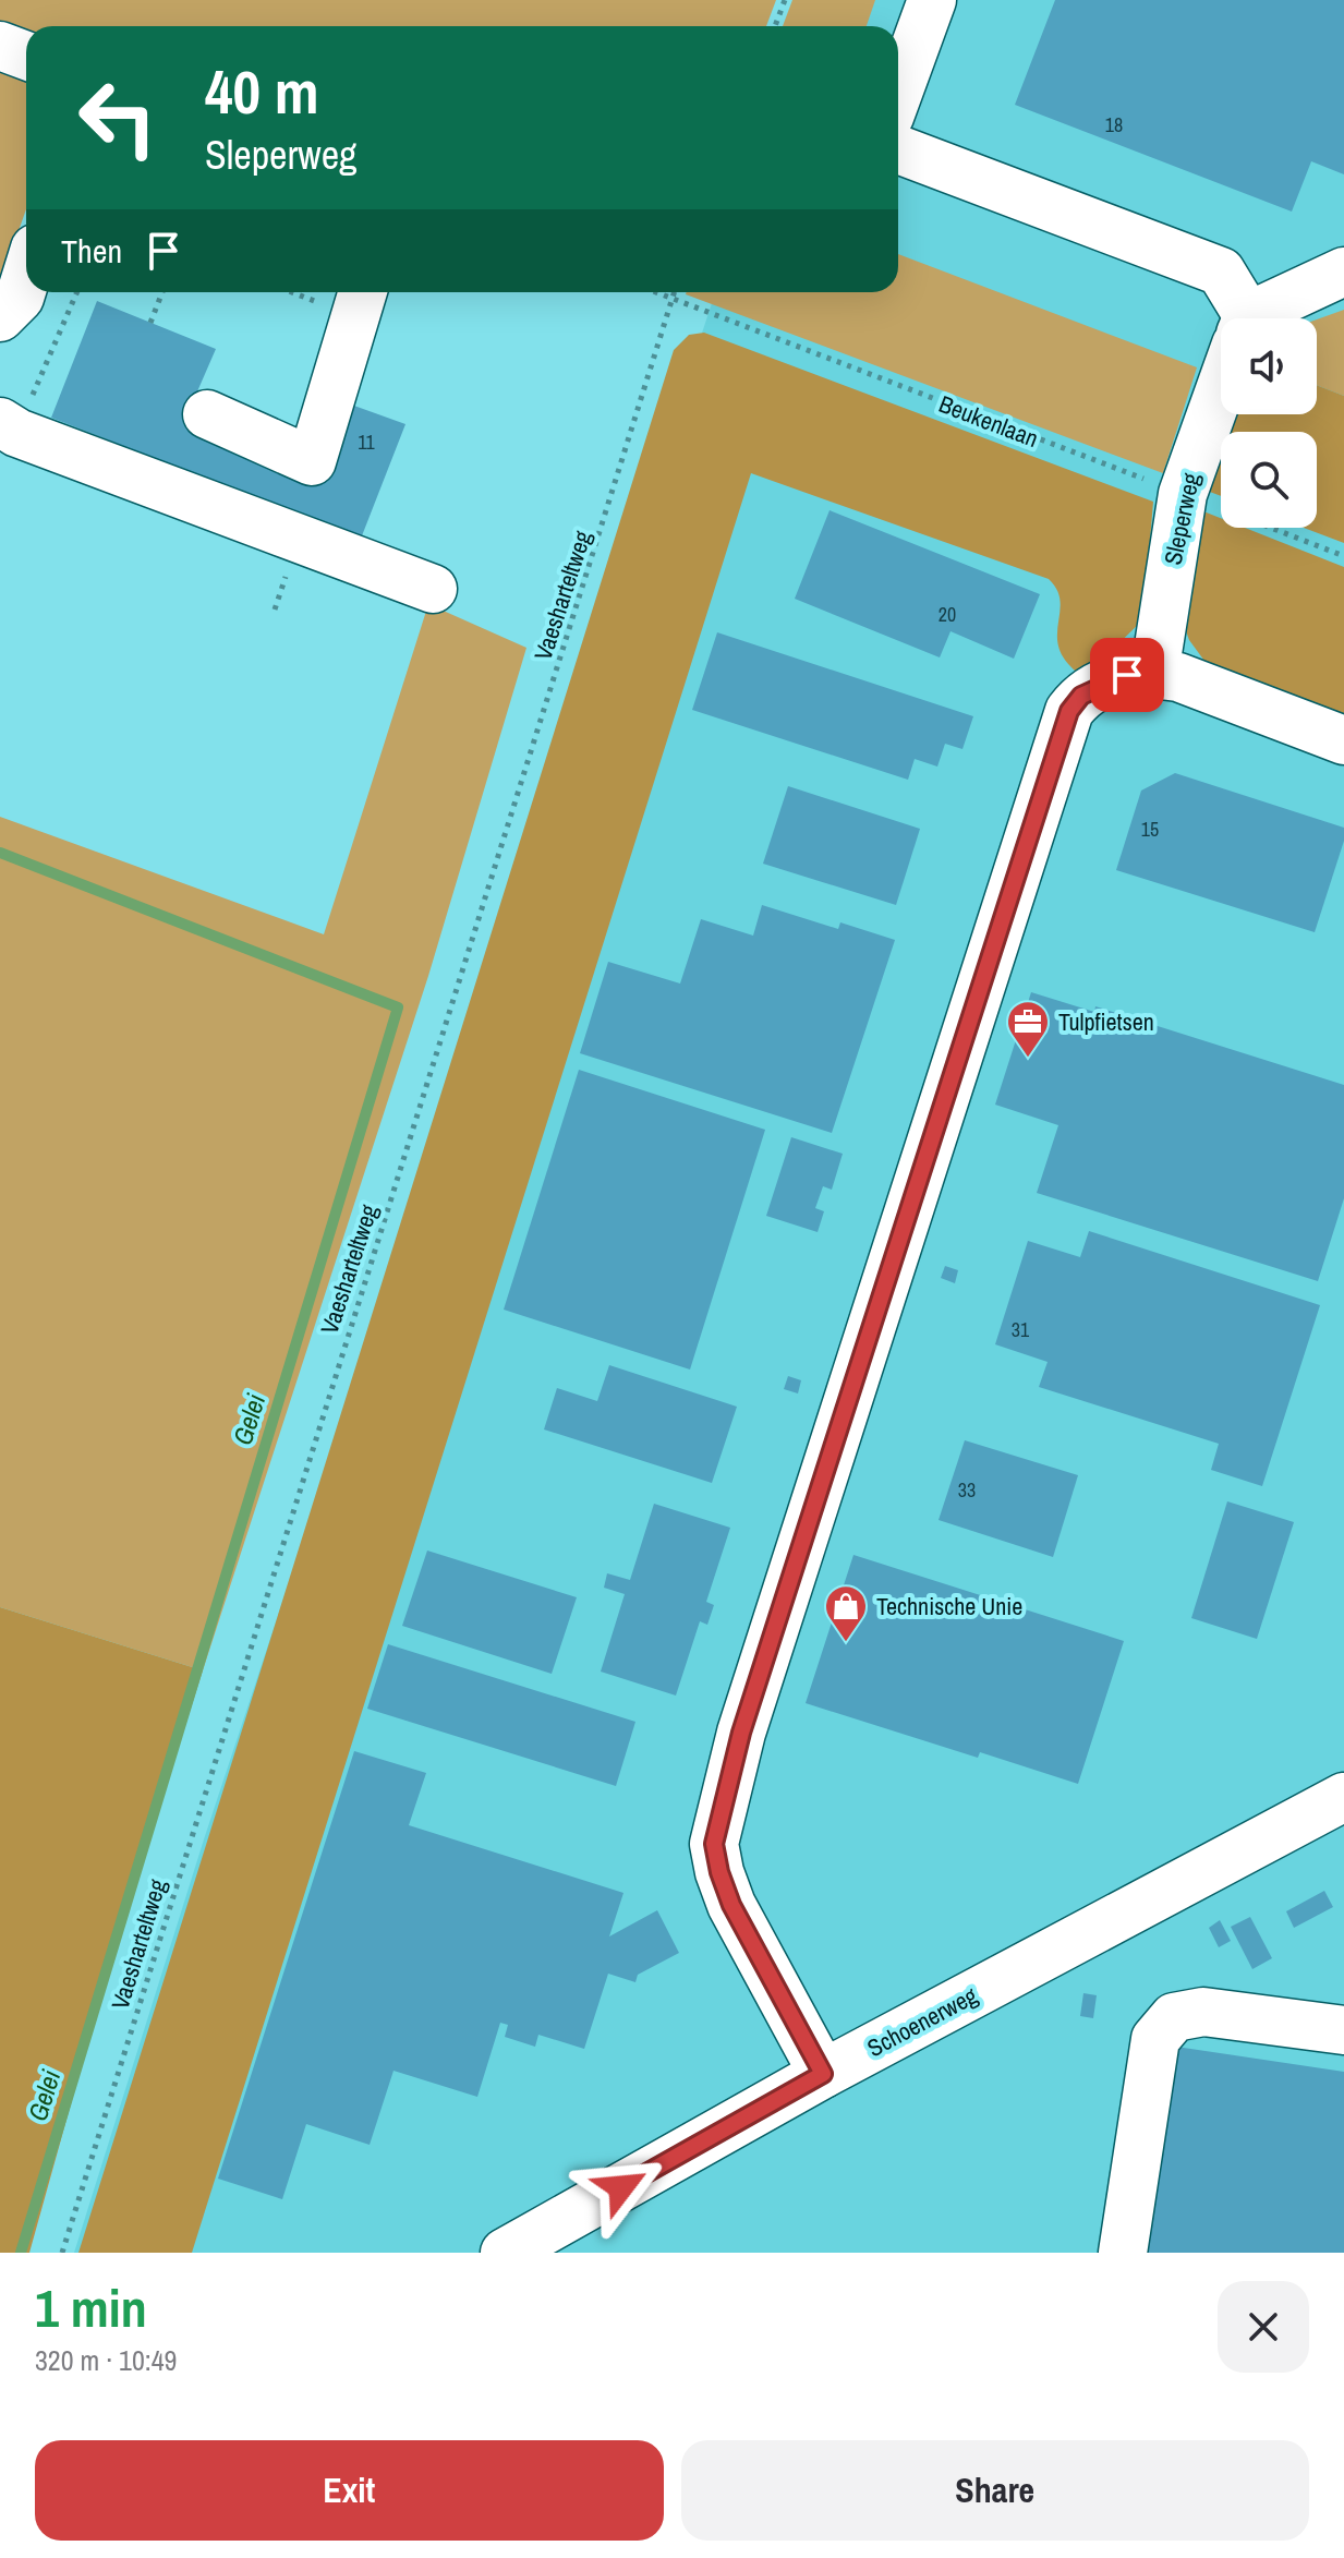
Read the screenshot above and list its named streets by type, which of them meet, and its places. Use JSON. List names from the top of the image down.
{
  "streets": {
    "street": ["Sleperweg", "Schoenerweg"],
    "path": ["Beukenlaan", "Vaesharteltweg"]
  },
  "crossings": [
    ["Beukenlaan", "Sleperweg"],
    ["Beukenlaan", "Vaesharteltweg"]
  ],
  "water": ["Gelei"],
  "places": {
    "office": ["Tulpfietsen"],
    "shop": ["Technische Unie"]
  },
  "house_numbers": [
    "18",
    "11",
    "20",
    "15",
    "31",
    "33"
  ],
  "page": {
    "turn": ["40 m", "Sleperweg"],
    "then": "Then",
    "heading": ["1 min", "320 m · 10:49"],
    "buttons": ["Exit", "Share"]
  }
}
